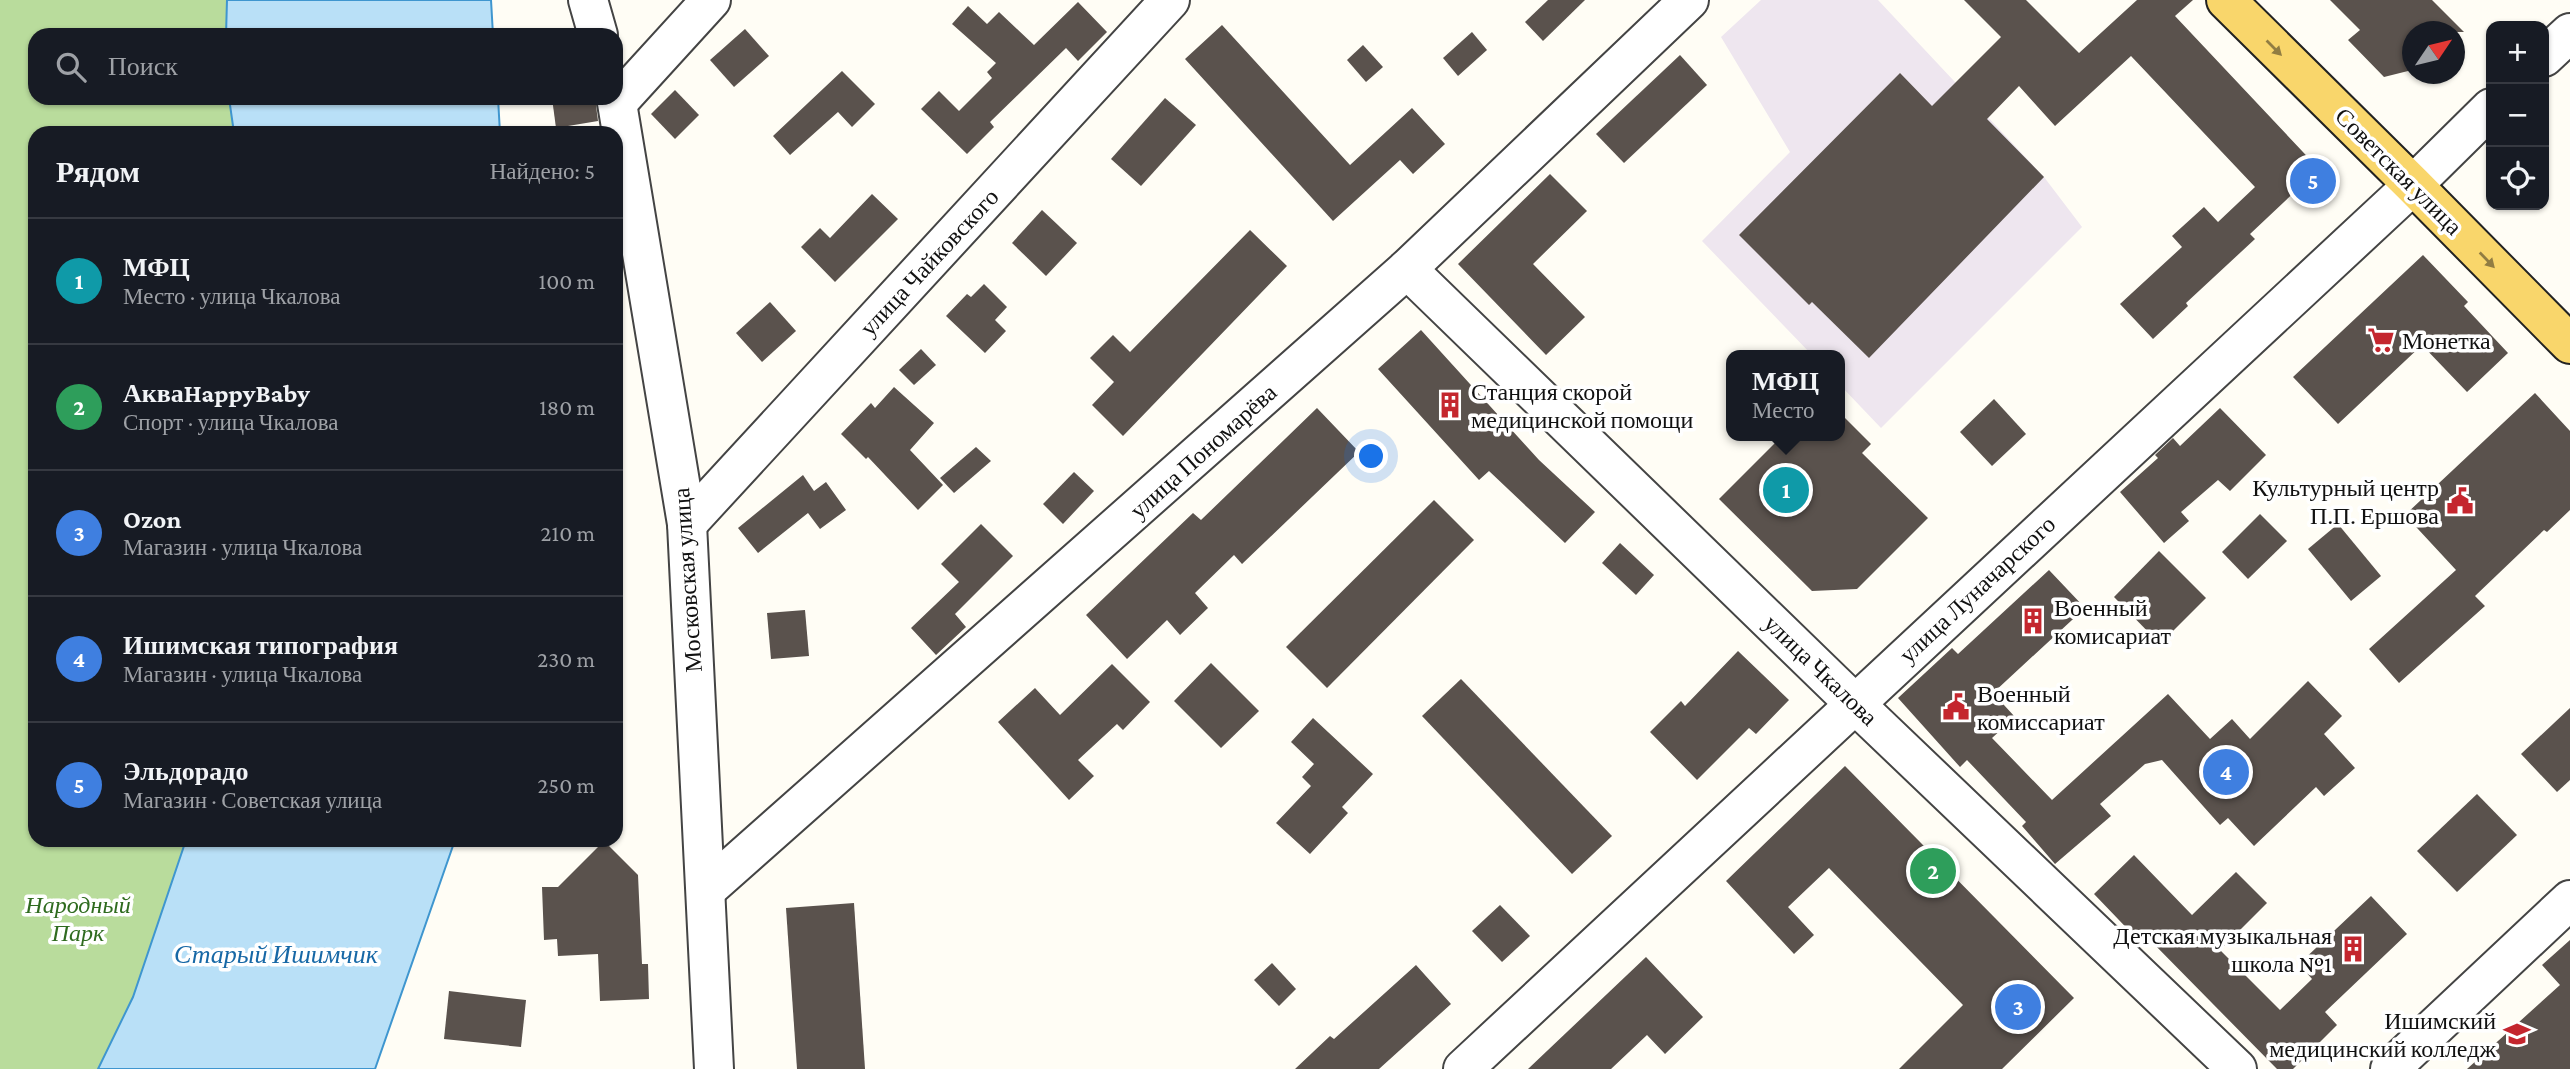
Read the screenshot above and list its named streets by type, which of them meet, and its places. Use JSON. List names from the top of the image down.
{
  "streets": {
    "main road": ["Советская улица"],
    "street": [
      "улица Чайковского",
      "улица Пономарёва",
      "Московская улица",
      "улица Луначарского",
      "улица Чкалова"
    ]
  },
  "crossings": [
    ["Советская улица", "улица Луначарского"],
    ["улица Чайковского", "Московская улица"],
    ["улица Пономарёва", "Московская улица"],
    ["улица Пономарёва", "улица Чкалова"],
    ["улица Луначарского", "улица Чкалова"]
  ],
  "one_way": ["Советская улица"],
  "water": ["Старый Ишимчик"],
  "parks": ["Народный Парк"],
  "places": {
    "supermarket": ["Монетка"],
    "building": ["Станция скорой медицинской помощи", "Военный комисариат", "Детская музыкальная школа №1"],
    "public building": ["Культурный центр П.П. Ершова", "Военный комиссариат"],
    "school or university": ["Ишимский медицинский колледж"]
  },
  "north": "top right",
  "page": {
    "map_buttons": ["+", "−"],
    "search": "Поиск",
    "heading": ["Рядом", "Найдено: 5"],
    "pins": [
      "5",
      "1",
      "4",
      "2",
      "3"
    ],
    "list": [
      {
        "mark": "1",
        "name": "МФЦ",
        "note": "Место · улица Чкалова",
        "value": "100 m"
      },
      {
        "mark": "2",
        "name": "АкваHappyBaby",
        "note": "Спорт · улица Чкалова",
        "value": "180 m"
      },
      {
        "mark": "3",
        "name": "Ozon",
        "note": "Магазин · улица Чкалова",
        "value": "210 m"
      },
      {
        "mark": "4",
        "name": "Ишимская типография",
        "note": "Магазин · улица Чкалова",
        "value": "230 m"
      },
      {
        "mark": "5",
        "name": "Эльдорадо",
        "note": "Магазин · Советская улица",
        "value": "250 m"
      }
    ],
    "popup": ["МФЦ", "Место"]
  }
}
